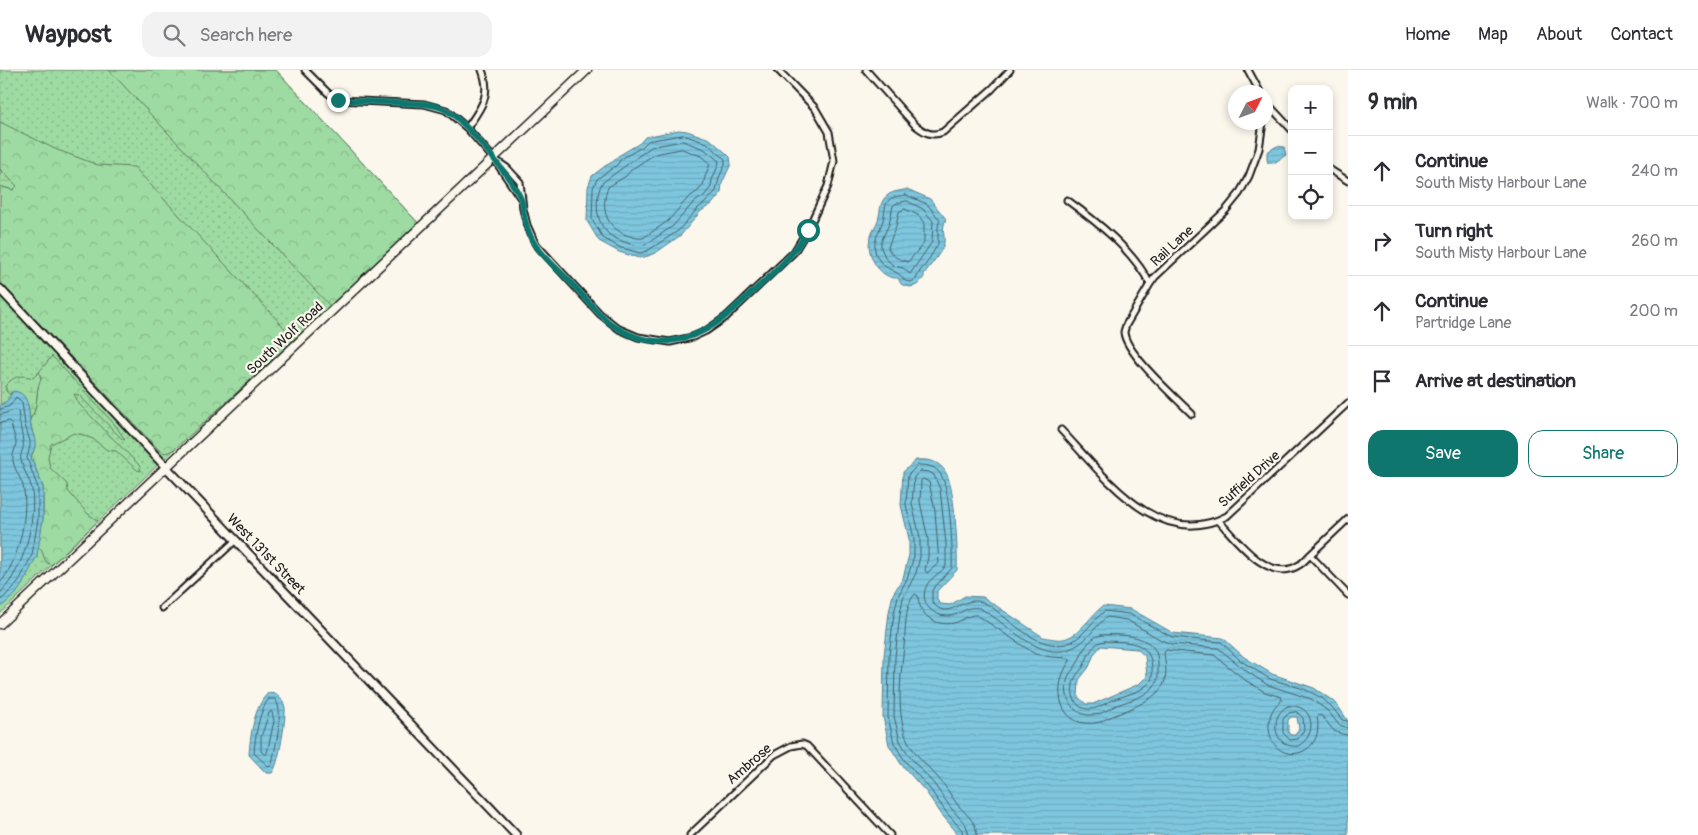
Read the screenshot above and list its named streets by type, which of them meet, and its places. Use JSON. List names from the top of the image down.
{
  "streets": {
    "main road": ["South Wolf Road"],
    "street": [
      "Rail Lane",
      "Suffield Drive",
      "West 131st Street",
      "Ambrose"
    ]
  },
  "crossings": [
    ["South Wolf Road", "West 131st Street"]
  ],
  "north": "top right",
  "page": {
    "header": "Waypost",
    "search": "Search here",
    "nav": [
      "Home",
      "Map",
      "About",
      "Contact"
    ],
    "heading": ["9 min", "Walk · 700 m"],
    "map_buttons": ["+", "−"],
    "list": [
      ["Continue", "South Misty Harbour Lane", "240 m"],
      ["Turn right", "South Misty Harbour Lane", "260 m"],
      ["Continue", "Partridge Lane", "200 m"],
      "Arrive at destination"
    ],
    "buttons": ["Save", "Share"]
  }
}
